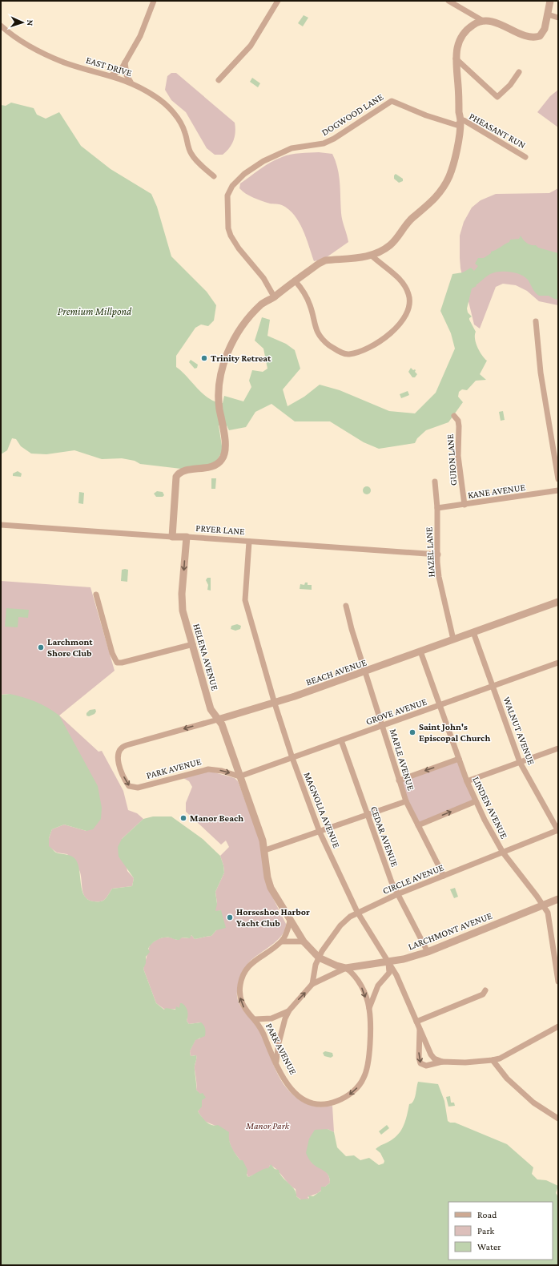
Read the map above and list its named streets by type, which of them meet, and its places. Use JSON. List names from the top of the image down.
{
  "streets": {
    "street": [
      "EAST DRIVE",
      "DOGWOOD LANE",
      "PHEASANT RUN",
      "GUION LANE",
      "KANE AVENUE",
      "PRYER LANE",
      "HAZEL LANE",
      "HELENA AVENUE",
      "BEACH AVENUE",
      "GROVE AVENUE",
      "WALNUT AVENUE",
      "MAPLE AVENUE",
      "PARK AVENUE",
      "LINDEN AVENUE",
      "MAGNOLIA AVENUE",
      "CEDAR AVENUE",
      "CIRCLE AVENUE",
      "LARCHMONT AVENUE"
    ]
  },
  "crossings": [
    ["DOGWOOD LANE", "PHEASANT RUN"],
    ["GUION LANE", "KANE AVENUE"],
    ["KANE AVENUE", "HAZEL LANE"],
    ["PRYER LANE", "HAZEL LANE"],
    ["PRYER LANE", "HELENA AVENUE"],
    ["PRYER LANE", "MAGNOLIA AVENUE"],
    ["HAZEL LANE", "BEACH AVENUE"],
    ["HELENA AVENUE", "BEACH AVENUE"],
    ["HELENA AVENUE", "GROVE AVENUE"],
    ["HELENA AVENUE", "PARK AVENUE"],
    ["BEACH AVENUE", "WALNUT AVENUE"],
    ["BEACH AVENUE", "MAPLE AVENUE"],
    ["BEACH AVENUE", "PARK AVENUE"],
    ["BEACH AVENUE", "LINDEN AVENUE"],
    ["BEACH AVENUE", "MAGNOLIA AVENUE"],
    ["GROVE AVENUE", "WALNUT AVENUE"],
    ["GROVE AVENUE", "MAPLE AVENUE"],
    ["GROVE AVENUE", "PARK AVENUE"],
    ["GROVE AVENUE", "LINDEN AVENUE"],
    ["GROVE AVENUE", "MAGNOLIA AVENUE"],
    ["GROVE AVENUE", "CEDAR AVENUE"],
    ["WALNUT AVENUE", "CIRCLE AVENUE"],
    ["MAPLE AVENUE", "CIRCLE AVENUE"],
    ["PARK AVENUE", "MAGNOLIA AVENUE"],
    ["PARK AVENUE", "CIRCLE AVENUE"],
    ["PARK AVENUE", "LARCHMONT AVENUE"],
    ["LINDEN AVENUE", "CIRCLE AVENUE"],
    ["LINDEN AVENUE", "LARCHMONT AVENUE"],
    ["MAGNOLIA AVENUE", "CIRCLE AVENUE"],
    ["MAGNOLIA AVENUE", "LARCHMONT AVENUE"],
    ["CEDAR AVENUE", "CIRCLE AVENUE"],
    ["CEDAR AVENUE", "LARCHMONT AVENUE"]
  ],
  "one_way": ["HELENA AVENUE"],
  "water": ["Premium Millpond"],
  "parks": ["Manor Park"],
  "places": [
    "Trinity Retreat",
    "Larchmont Shore Club",
    "Saint John's Episcopal Church",
    "Manor Beach",
    "Horseshoe Harbor Yacht Club"
  ],
  "legend": ["Road", "Park", "Water"],
  "north": "right"
}
